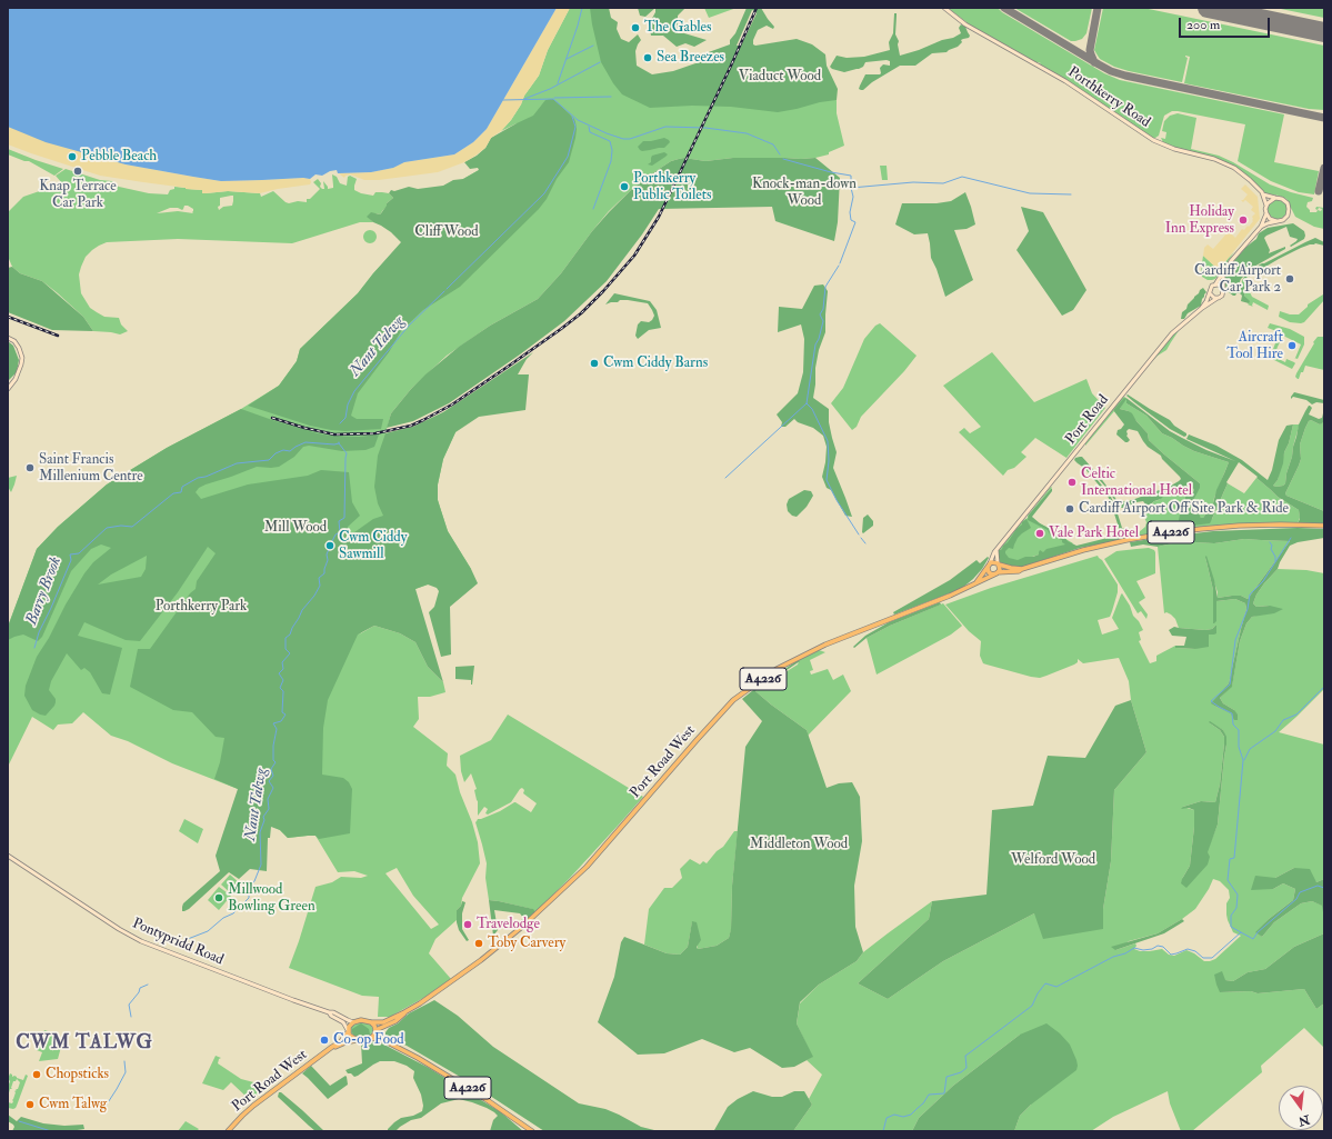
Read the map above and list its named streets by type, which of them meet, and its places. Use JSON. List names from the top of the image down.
{
  "streets": {
    "main road": ["A4226", "Port Road West"],
    "street": ["Porthkerry Road", "Port Road", "Pontypridd Road"]
  },
  "crossings": [
    ["Port Road", "A4226"],
    ["Port Road", "Port Road West"],
    ["A4226", "Port Road West"],
    ["A4226", "Pontypridd Road"],
    ["Port Road West", "Pontypridd Road"]
  ],
  "districts": ["CWM TALWG"],
  "water": ["Nant Talwg", "Barry Brook"],
  "parks": [
    "Viaduct Wood",
    "Knock-man-down Wood",
    "Cliff Wood",
    "Mill Wood",
    "Porthkerry Park",
    "Middleton Wood",
    "Welford Wood"
  ],
  "places": [
    "The Gables",
    "Sea Breezes",
    "Pebble Beach",
    "Knap Terrace Car Park",
    "Porthkerry Public Toilets",
    "Holiday Inn Express",
    "Cardiff Airport Car Park 2",
    "Aircraft Tool Hire",
    "Cwm Ciddy Barns",
    "Saint Francis Millenium Centre",
    "Celtic International Hotel",
    "Cardiff Airport Off Site Park & Ride",
    "Vale Park Hotel",
    "Cwm Ciddy Sawmill",
    "Millwood Bowling Green",
    "Travelodge",
    "Toby Carvery",
    "Co-op Food",
    "Chopsticks",
    "Cwm Talwg"
  ],
  "scale_bar": "200 m",
  "north": "bottom"
}
